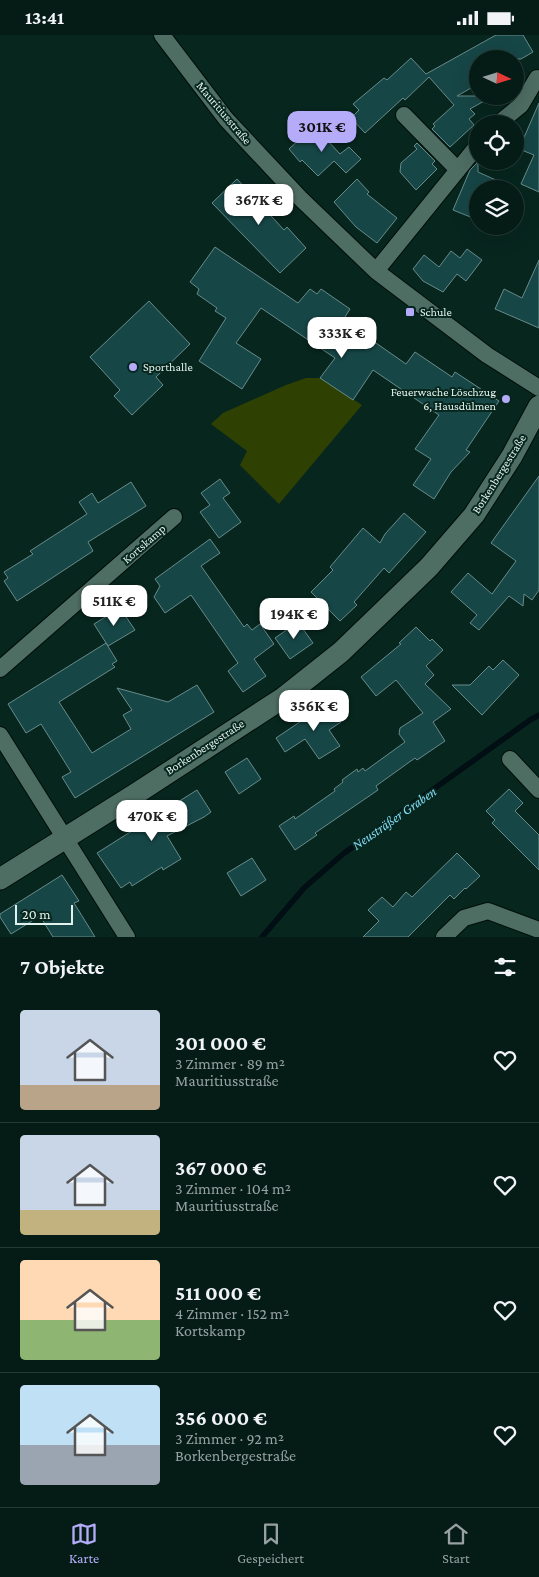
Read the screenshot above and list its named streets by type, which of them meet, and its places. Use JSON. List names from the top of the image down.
{
  "streets": {
    "street": ["Mauritiusstraße", "Borkenbergestraße", "Kortskamp"]
  },
  "water": ["Neusträßer Graben"],
  "places": {
    "transit": ["Schule"],
    "other": ["Sporthalle", "Feuerwache Löschzug 6, Hausdülmen"]
  },
  "scale_bar": "20 m",
  "north": "right",
  "page": {
    "status": "13:41",
    "price": [
      "301K €",
      "367K €",
      "333K €",
      "511K €",
      "194K €",
      "356K €",
      "470K €"
    ],
    "scale": "20 m",
    "heading": "7 Objekte",
    "list": [
      {
        "name": "301 000 €",
        "note": "3 Zimmer · 89 m² · Mauritiusstraße"
      },
      {
        "name": "367 000 €",
        "note": "3 Zimmer · 104 m² · Mauritiusstraße"
      },
      {
        "name": "511 000 €",
        "note": "4 Zimmer · 152 m² · Kortskamp"
      },
      {
        "name": "356 000 €",
        "note": "3 Zimmer · 92 m² · Borkenbergestraße"
      }
    ],
    "tabs": ["Karte", "Gespeichert", "Start"]
  }
}
